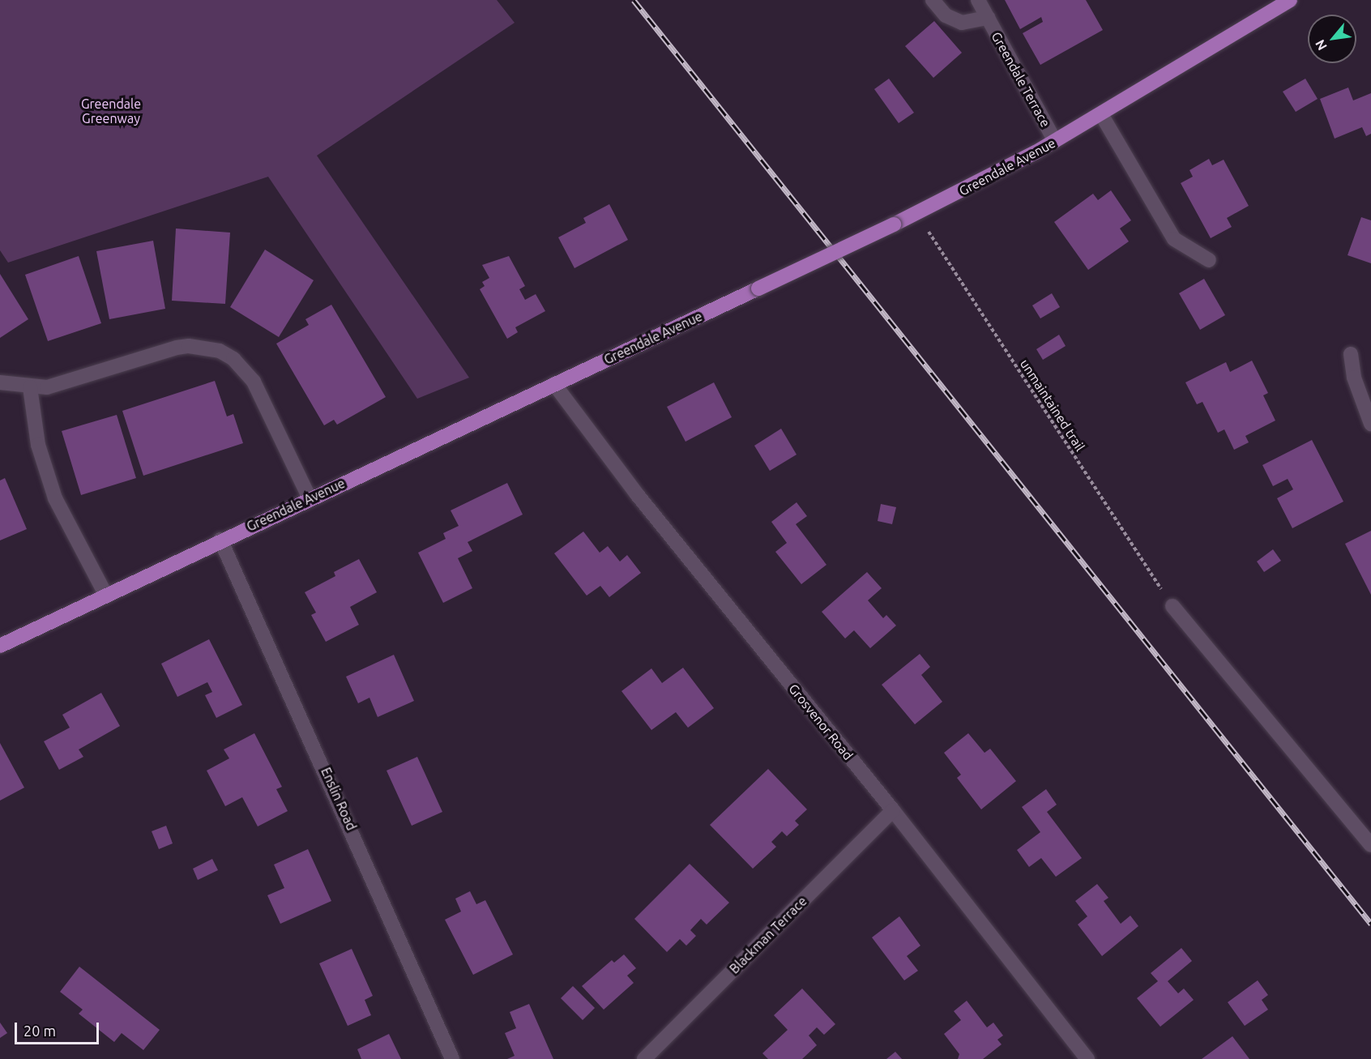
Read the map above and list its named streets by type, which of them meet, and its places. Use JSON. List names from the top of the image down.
{
  "streets": {
    "main road": ["Greendale Avenue"],
    "street": [
      "Greendale Terrace",
      "Grosvenor Road",
      "Enslin Road",
      "Blackman Terrace"
    ],
    "path": ["unmaintained trail"]
  },
  "crossings": [
    ["Greendale Terrace", "Greendale Avenue"],
    ["Greendale Avenue", "unmaintained trail"],
    ["Greendale Avenue", "Grosvenor Road"],
    ["Greendale Avenue", "Enslin Road"],
    ["Grosvenor Road", "Blackman Terrace"]
  ],
  "parks": ["Greendale Greenway"],
  "scale_bar": "20 m",
  "north": "bottom left"
}
